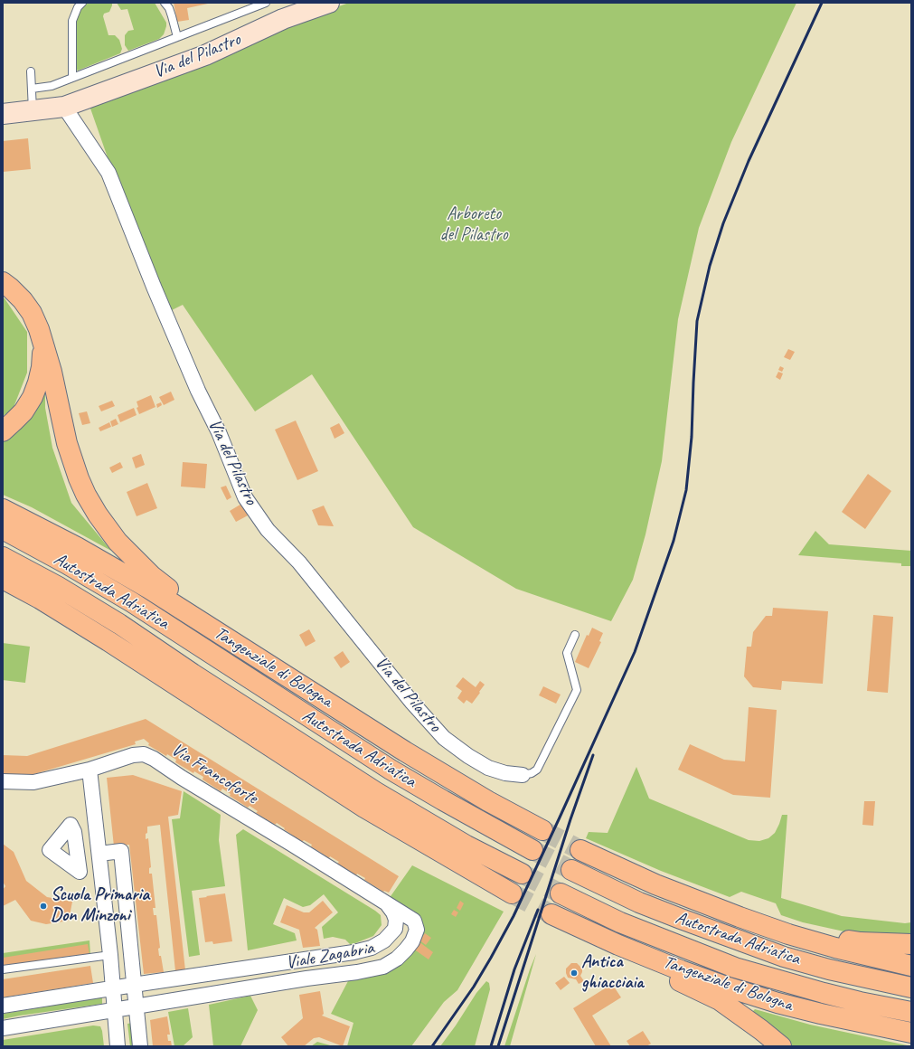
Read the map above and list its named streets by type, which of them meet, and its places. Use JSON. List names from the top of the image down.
{
  "streets": {
    "highway": ["Autostrada Adriatica", "Tangenziale di Bologna"],
    "street": ["Via del Pilastro", "Via Francoforte", "Viale Zagabria"]
  },
  "crossings": [
    ["Via Francoforte", "Viale Zagabria"]
  ],
  "parks": ["Arboreto del Pilastro"],
  "places": ["Scuola Primaria Don Minzoni", "Antica ghiacciaia"]
}
